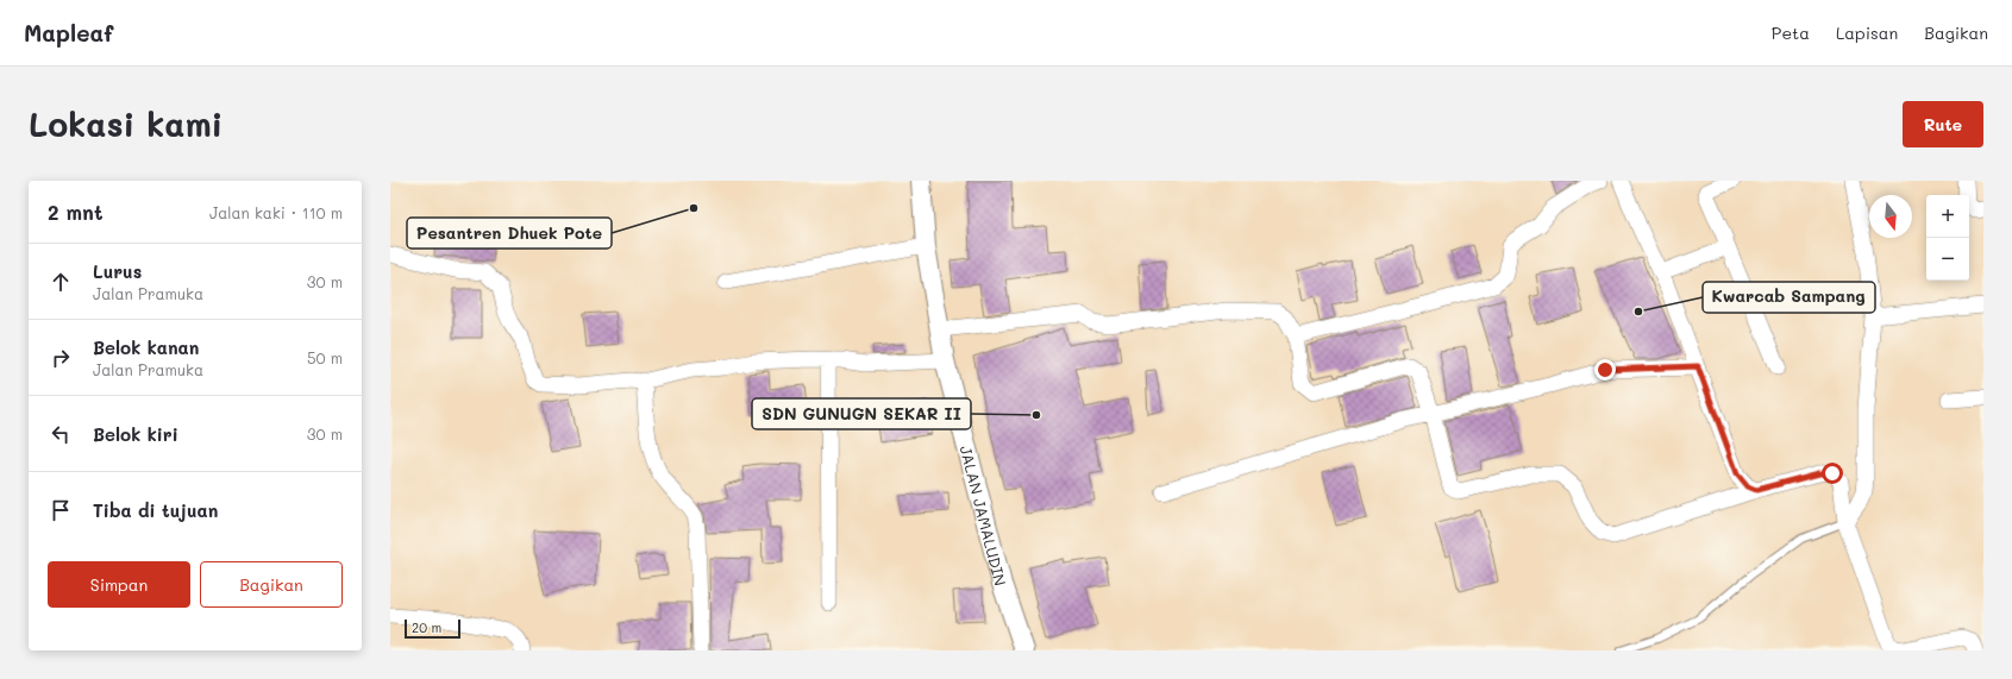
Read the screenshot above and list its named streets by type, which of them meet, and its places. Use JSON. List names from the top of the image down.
{
  "streets": {
    "street": ["JALAN JAMALUDIN"]
  },
  "places": ["Pesantren Dhuek Pote", "Kwarcab Sampang", "SDN GUNUGN SEKAR II"],
  "scale_bar": "20 m",
  "north": "bottom",
  "page": {
    "header": "Mapleaf",
    "nav": ["Peta", "Lapisan", "Bagikan"],
    "buttons": [
      "Rute",
      ["Simpan", "Bagikan"]
    ],
    "title": "Lokasi kami",
    "heading": ["2 mnt", "Jalan kaki · 110 m"],
    "map_buttons": ["+", "−"],
    "list": [
      ["Lurus", "Jalan Pramuka", "30 m"],
      ["Belok kanan", "Jalan Pramuka", "50 m"],
      ["Belok kiri", "30 m"],
      "Tiba di tujuan"
    ],
    "scale": "20 m"
  }
}
